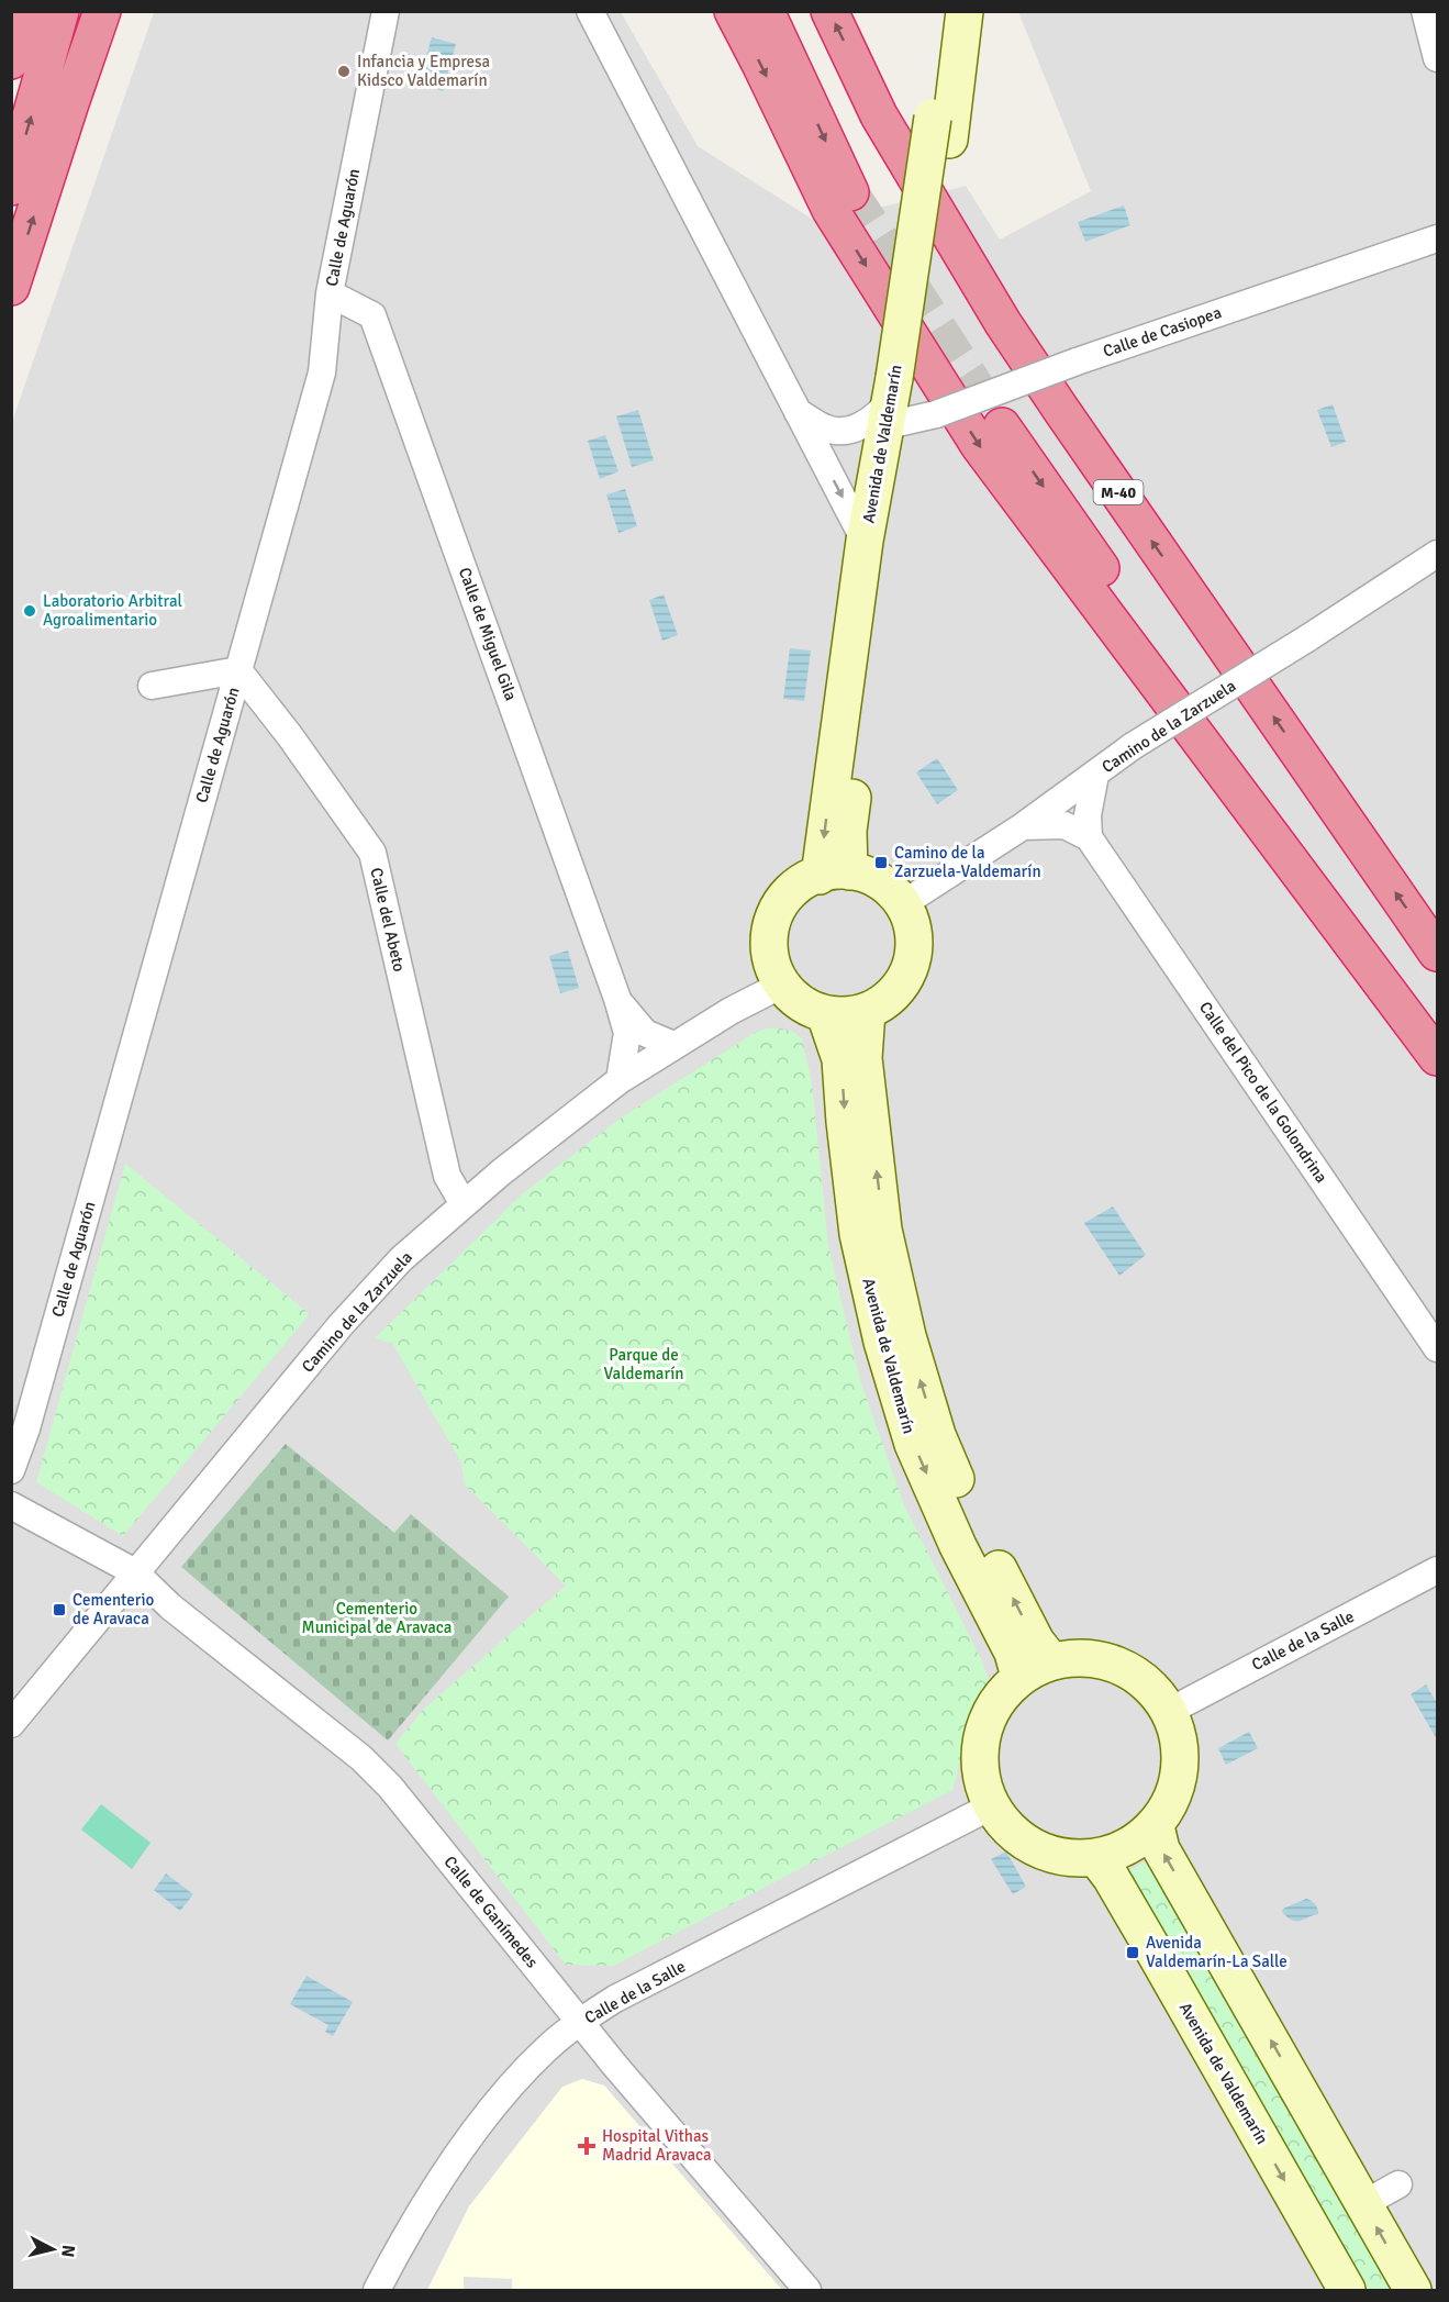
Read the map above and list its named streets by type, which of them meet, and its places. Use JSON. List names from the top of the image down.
{
  "streets": {
    "highway": ["M-40"],
    "street": [
      "Calle de Aguarón",
      "Calle de Casiopea",
      "Avenida de Valdemarín",
      "Calle de Miguel Gila",
      "Camino de la Zarzuela",
      "Calle del Abeto",
      "Calle del Pico de la Golondrina",
      "Calle de la Salle",
      "Calle de Ganímedes"
    ]
  },
  "crossings": [
    ["Calle de Aguarón", "Calle de Miguel Gila"],
    ["Calle de Aguarón", "Calle del Abeto"],
    ["Calle de Casiopea", "Avenida de Valdemarín"],
    ["Avenida de Valdemarín", "Camino de la Zarzuela"],
    ["Avenida de Valdemarín", "Calle de la Salle"],
    ["Calle de Miguel Gila", "Camino de la Zarzuela"],
    ["Camino de la Zarzuela", "Calle del Abeto"],
    ["Camino de la Zarzuela", "Calle de Ganímedes"],
    ["Calle de la Salle", "Calle de Ganímedes"]
  ],
  "parks": ["Parque de Valdemarín", "Cementerio Municipal de Aravaca"],
  "places": {
    "other": ["Infancia y Empresa Kidsco Valdemarín", "Laboratorio Arbitral Agroalimentario"],
    "transit": ["Camino de la Zarzuela-Valdemarín", "Cementerio de Aravaca", "Avenida Valdemarín-La Salle"],
    "health": ["Hospital Vithas Madrid Aravaca"]
  },
  "north": "right"
}
